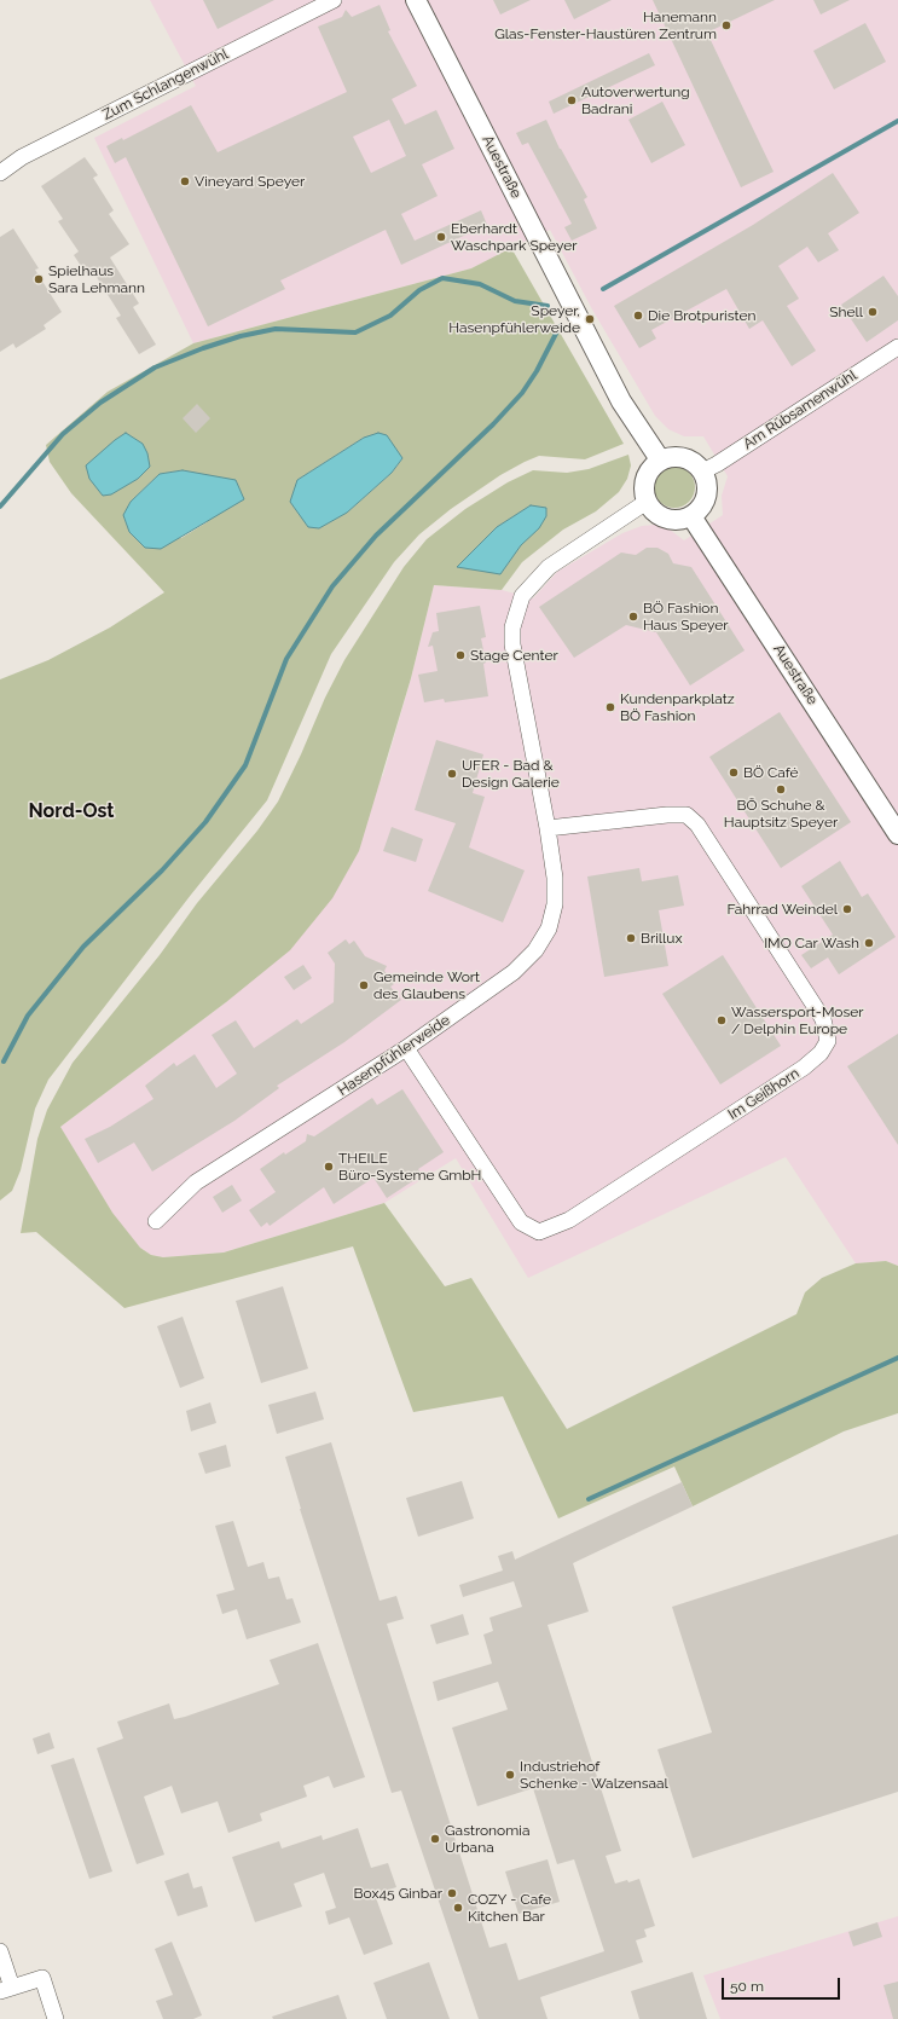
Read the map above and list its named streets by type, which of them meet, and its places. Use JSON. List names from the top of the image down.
{
  "streets": {
    "street": [
      "Zum Schlangenwühl",
      "Auestraße",
      "Am Rübsamenwühl",
      "Hasenpfühlerweide",
      "Im Geißhorn"
    ]
  },
  "crossings": [
    ["Auestraße", "Am Rübsamenwühl"],
    ["Auestraße", "Hasenpfühlerweide"],
    ["Am Rübsamenwühl", "Hasenpfühlerweide"],
    ["Hasenpfühlerweide", "Im Geißhorn"]
  ],
  "districts": ["Nord-Ost"],
  "places": [
    "Hanemann Glas-Fenster-Haustüren Zentrum",
    "Autoverwertung Badrani",
    "Vineyard Speyer",
    "Eberhardt Waschpark Speyer",
    "Spielhaus Sara Lehmann",
    "Shell",
    "Die Brotpuristen",
    "Speyer, Hasenpfühlerweide",
    "BÖ Fashion Haus Speyer",
    "Stage Center",
    "Kundenparkplatz BÖ Fashion",
    "BÖ Café",
    "UFER - Bad & Design Galerie",
    "BÖ Schuhe & Hauptsitz Speyer",
    "Fahrrad Weindel",
    "Brillux",
    "IMO Car Wash",
    "Gemeinde Wort des Glaubens",
    "Wassersport-Moser / Delphin Europe",
    "THEILE Büro-Systeme GmbH",
    "Industriehof Schenke - Walzensaal",
    "Gastronomia Urbana",
    "Box45 Ginbar",
    "COZY - Cafe Kitchen Bar"
  ],
  "scale_bar": "50 m"
}
